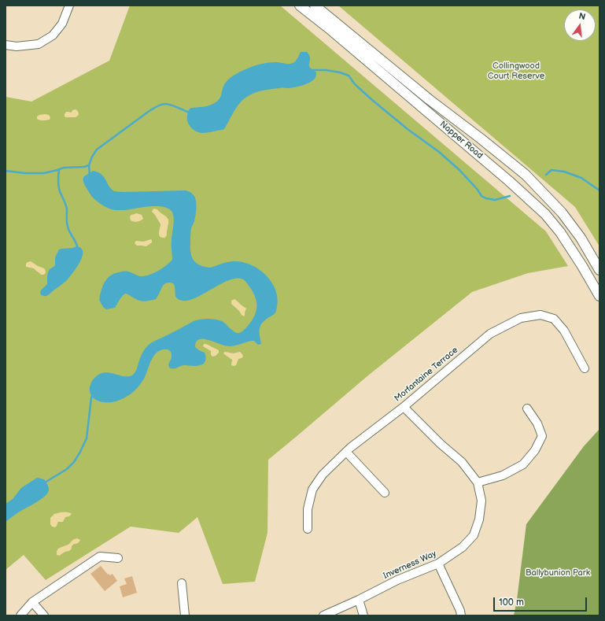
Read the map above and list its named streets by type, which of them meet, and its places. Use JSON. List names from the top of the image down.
{
  "streets": {
    "main road": ["Napper Road"],
    "street": ["Morfantaine Terrace", "Inverness Way"]
  },
  "crossings": [
    ["Morfantaine Terrace", "Inverness Way"]
  ],
  "parks": ["Collingwood Court Reserve", "Ballybunion Park"],
  "scale_bar": "100 m",
  "north": "top"
}
